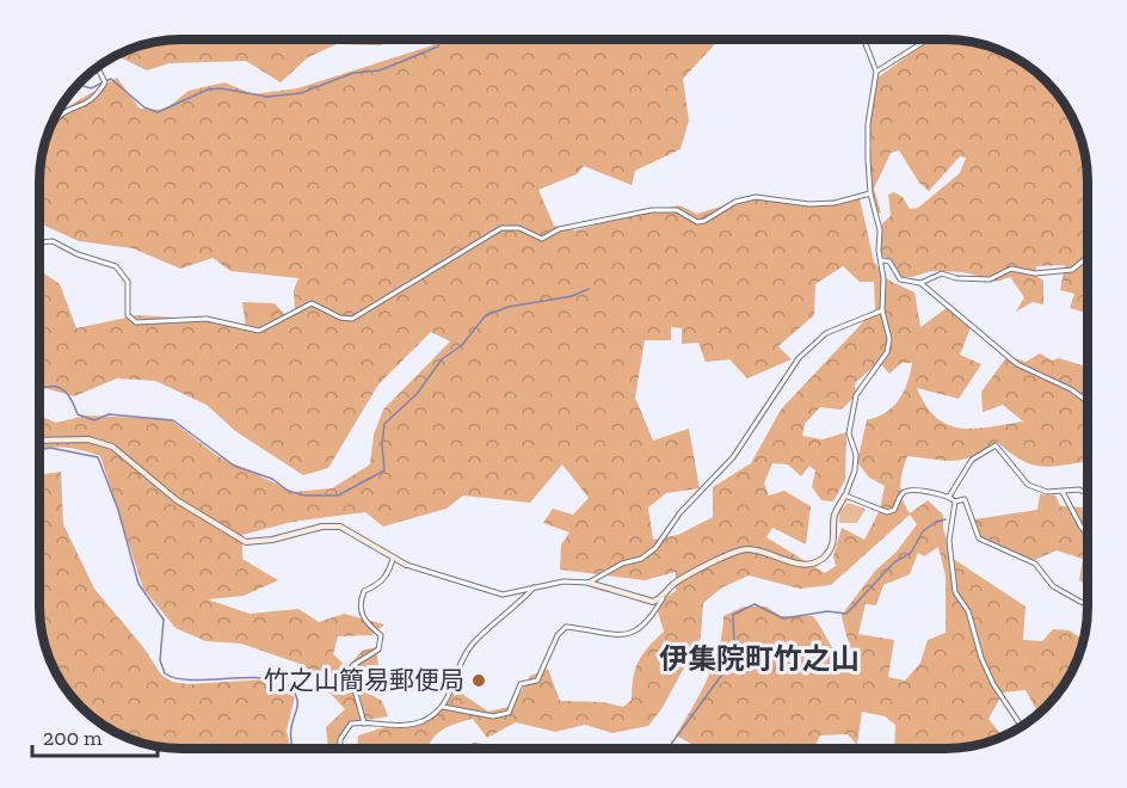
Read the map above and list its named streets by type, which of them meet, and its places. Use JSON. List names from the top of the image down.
{
  "districts": ["伊集院町竹之山"],
  "places": ["竹之山簡易郵便局"],
  "scale_bar": "200 m"
}
